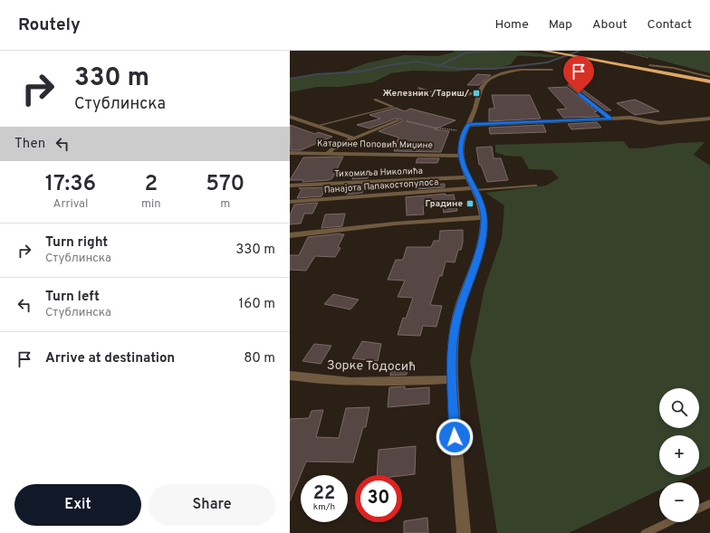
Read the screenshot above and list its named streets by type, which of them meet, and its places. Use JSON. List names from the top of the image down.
{
  "streets": {
    "street": [
      "Катарине Поповић Миџине",
      "Тихомиља Николића",
      "Панајота Папакостопулоса",
      "Зорке Тодосић"
    ]
  },
  "places": {
    "transit": ["Железник /Тариш/", "Градине"]
  },
  "page": {
    "header": "Routely",
    "nav": [
      "Home",
      "Map",
      "About",
      "Contact"
    ],
    "turn": ["330 m", "Стублинска"],
    "then": "Then",
    "eta": [
      "17:36",
      "Arrival",
      "2",
      "min",
      "570",
      "m"
    ],
    "list": [
      {
        "name": "Turn right",
        "note": "Стублинска",
        "value": "330 m"
      },
      {
        "name": "Turn left",
        "note": "Стублинска",
        "value": "160 m"
      },
      {
        "name": "Arrive at destination",
        "value": "80 m"
      }
    ],
    "map_buttons": ["+", "−"],
    "speed": "22 km/h",
    "limit": "30",
    "buttons": ["Exit", "Share"]
  }
}
